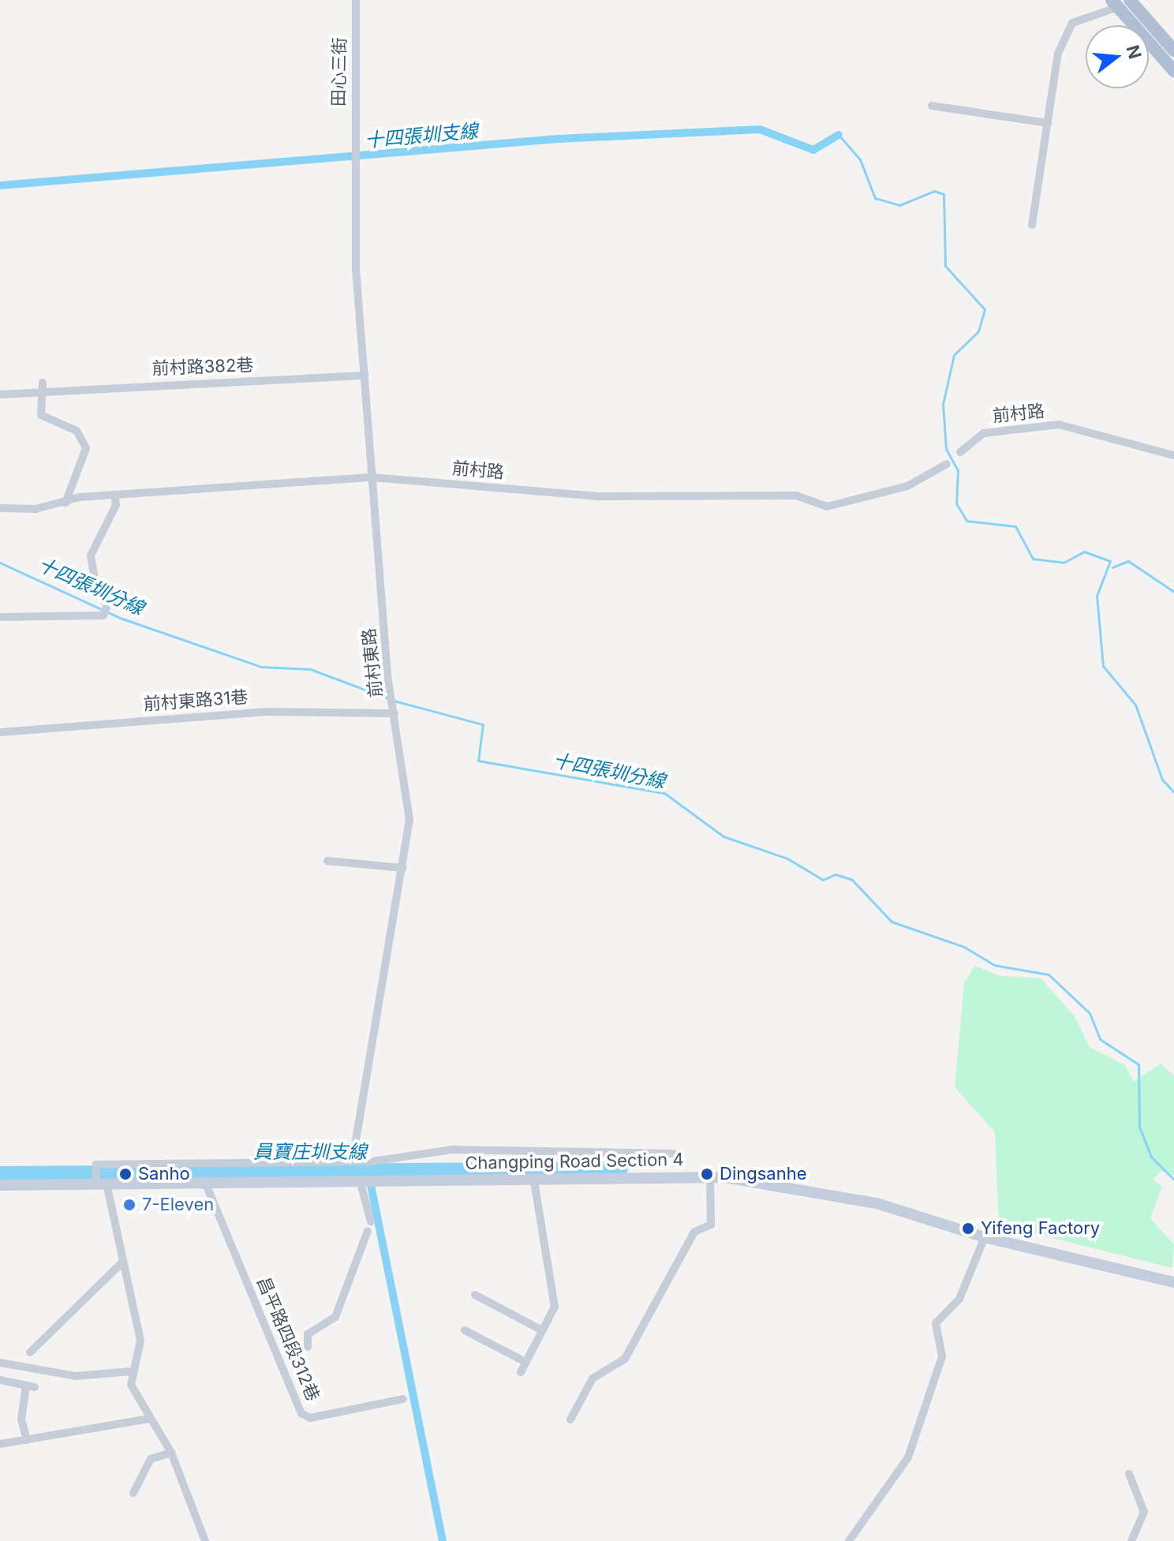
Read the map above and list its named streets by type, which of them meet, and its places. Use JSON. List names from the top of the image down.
{
  "streets": {
    "street": [
      "田心三街",
      "前村路382巷",
      "前村路",
      "前村東路",
      "前村東路31巷",
      "Changping Road Section 4",
      "昌平路四段312巷"
    ]
  },
  "crossings": [
    ["田心三街", "前村東路"],
    ["前村路382巷", "前村東路"],
    ["前村路", "前村東路"],
    ["前村東路", "前村東路31巷"],
    ["Changping Road Section 4", "昌平路四段312巷"]
  ],
  "water": ["十四張圳支線", "十四張圳分線", "員寶庄圳支線"],
  "places": [
    "Sanho",
    "Dingsanhe",
    "7-Eleven",
    "Yifeng Factory"
  ],
  "north": "right"
}
